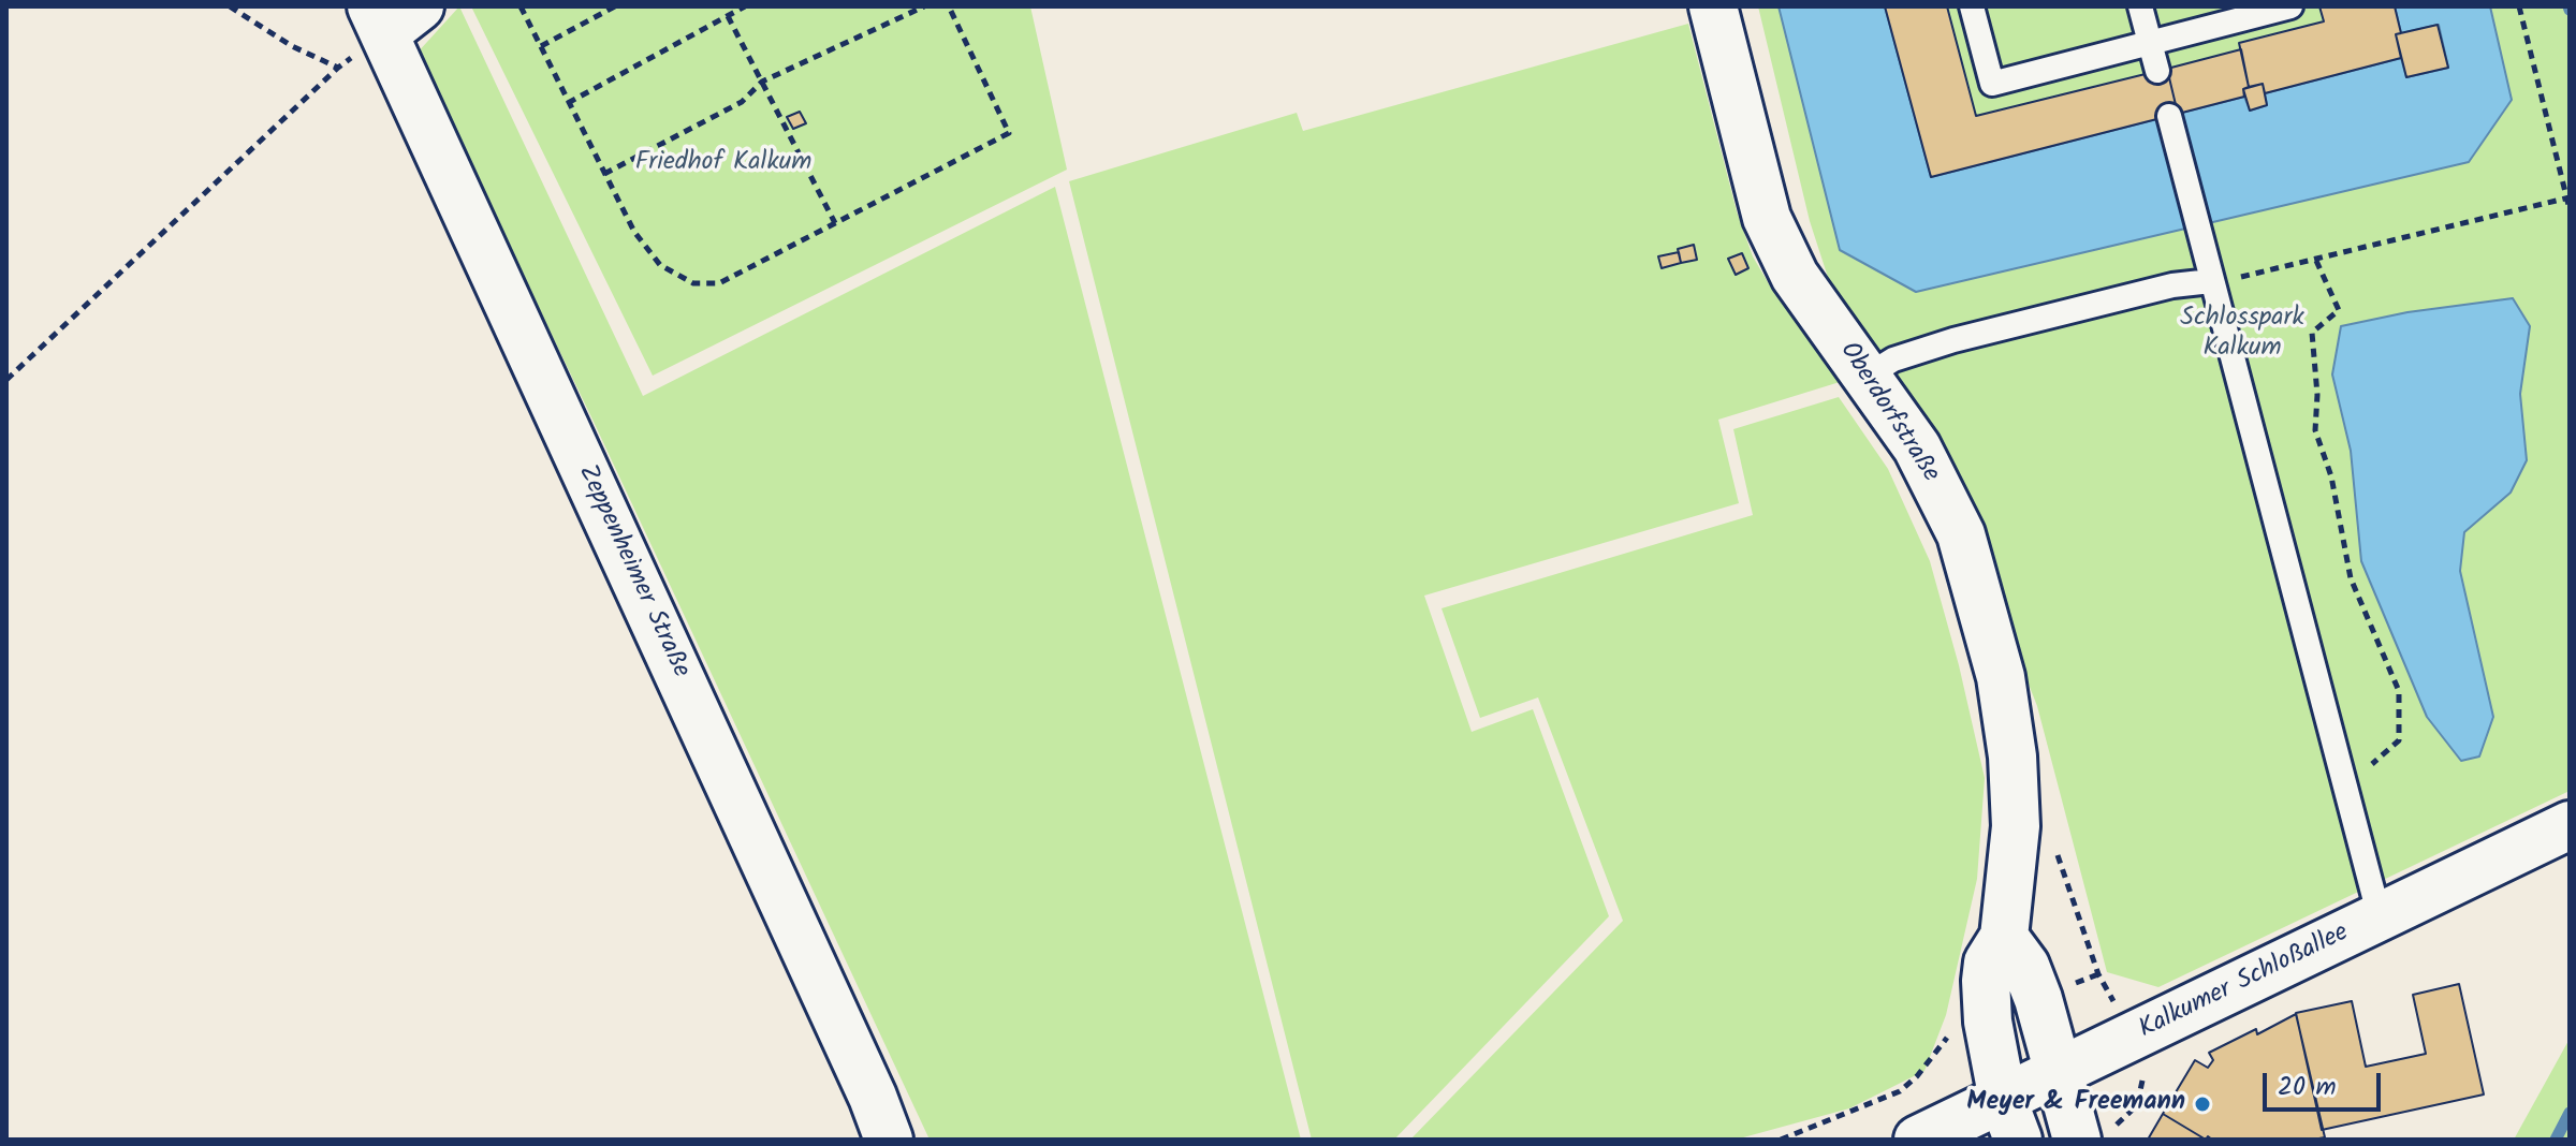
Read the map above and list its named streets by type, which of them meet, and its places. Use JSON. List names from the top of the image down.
{
  "streets": {
    "street": ["Oberdorfstraße", "Zeppenheimer Straße", "Kalkumer Schloßallee"]
  },
  "crossings": [
    ["Oberdorfstraße", "Kalkumer Schloßallee"]
  ],
  "parks": ["Friedhof Kalkum", "Schlosspark Kalkum"],
  "places": ["Meyer & Freemann"],
  "scale_bar": "20 m"
}
